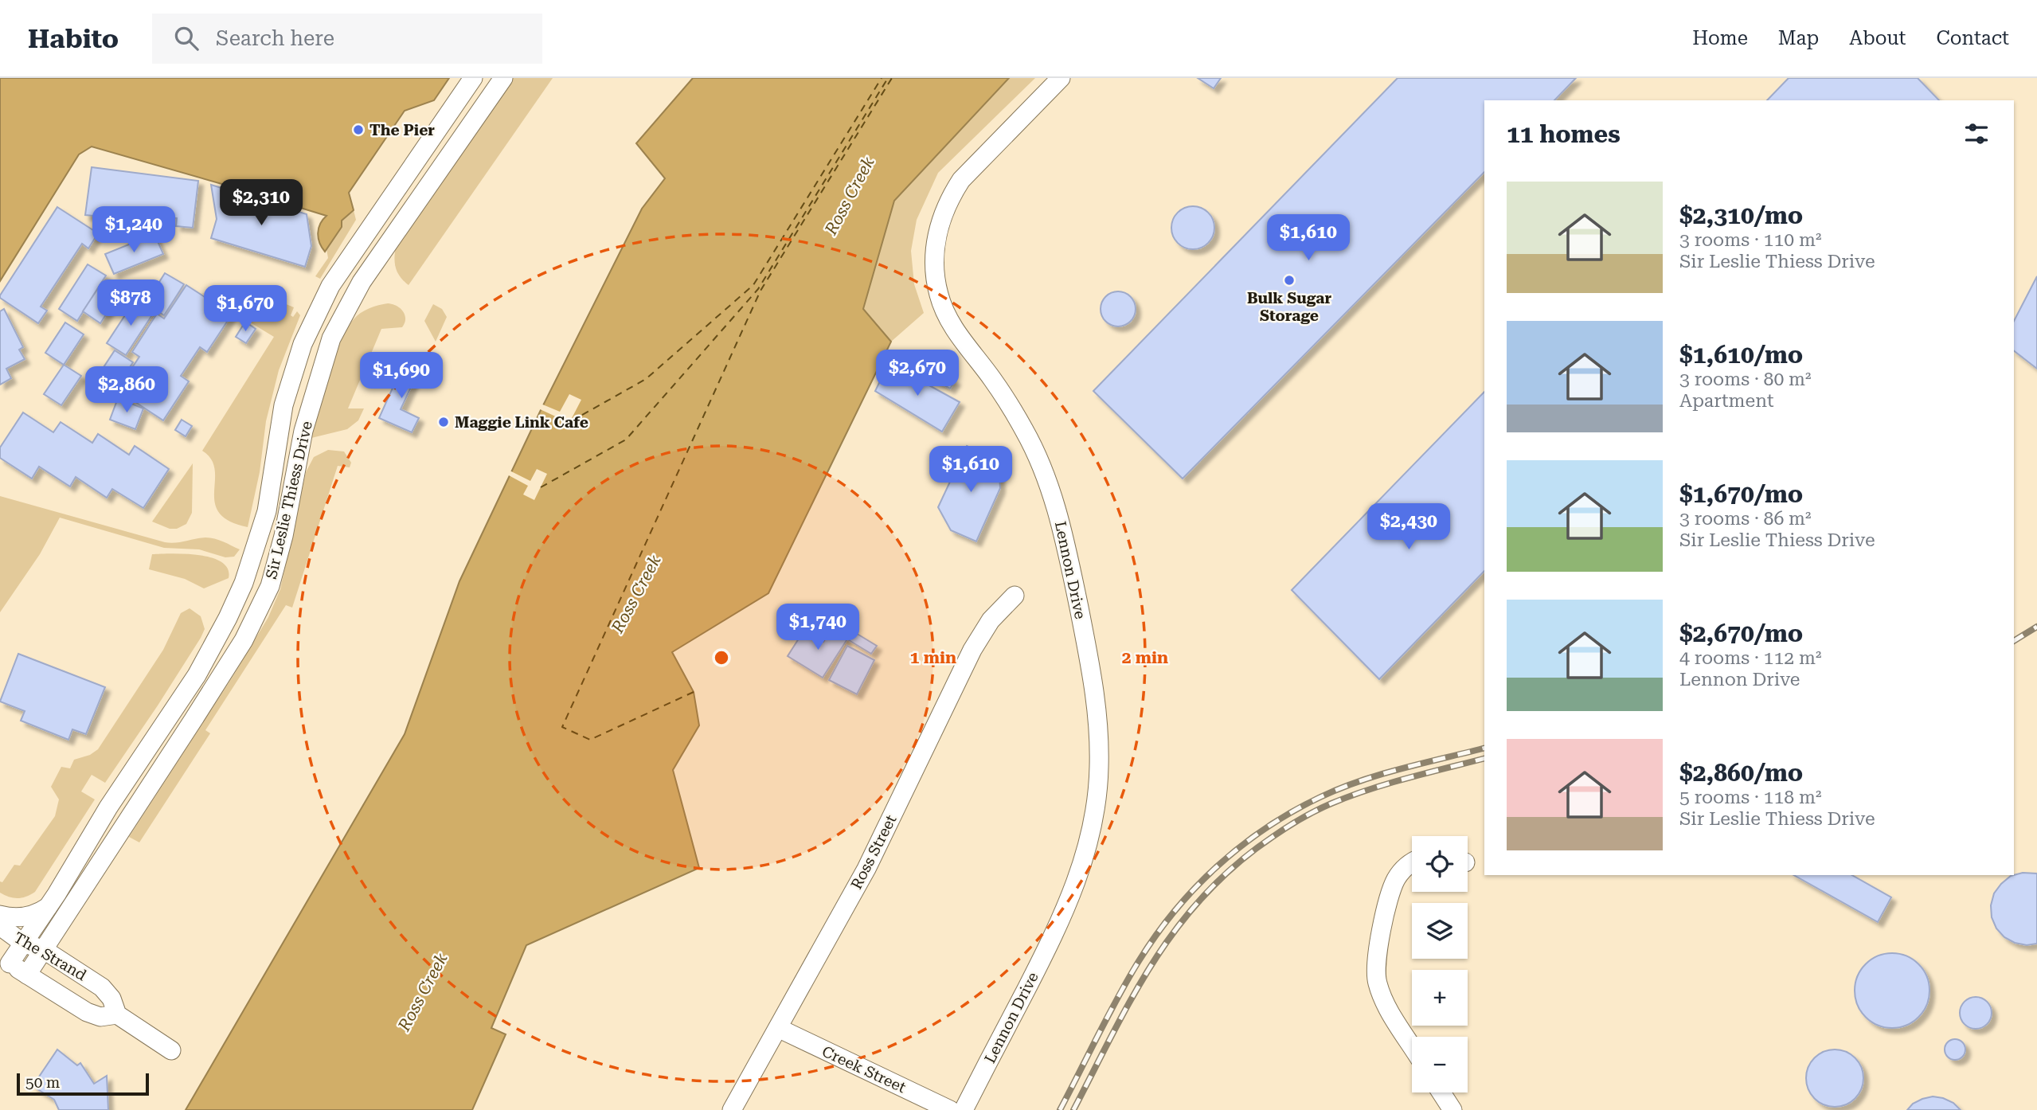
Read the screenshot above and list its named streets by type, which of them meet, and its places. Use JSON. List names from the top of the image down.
{
  "streets": {
    "street": [
      "Sir Leslie Thiess Drive",
      "Lennon Drive",
      "Ross Street",
      "The Strand",
      "Creek Street"
    ]
  },
  "crossings": [
    ["Sir Leslie Thiess Drive", "The Strand"],
    ["Ross Street", "Creek Street"]
  ],
  "water": ["Ross Creek"],
  "places": ["The Pier", "Bulk Sugar Storage", "Maggie Link Cafe"],
  "scale_bar": "50 m",
  "page": {
    "header": "Habito",
    "search": "Search here",
    "nav": [
      "Home",
      "Map",
      "About",
      "Contact"
    ],
    "heading": "11 homes",
    "list": [
      {
        "name": "$2,310/mo",
        "note": "3 rooms · 110 m² · Sir Leslie Thiess Drive"
      },
      {
        "name": "$1,610/mo",
        "note": "3 rooms · 80 m² · Apartment"
      },
      {
        "name": "$1,670/mo",
        "note": "3 rooms · 86 m² · Sir Leslie Thiess Drive"
      },
      {
        "name": "$2,670/mo",
        "note": "4 rooms · 112 m² · Lennon Drive"
      },
      {
        "name": "$2,860/mo",
        "note": "5 rooms · 118 m² · Sir Leslie Thiess Drive"
      }
    ],
    "price": [
      "$2,310",
      "$1,240",
      "$1,610",
      "$878",
      "$1,670",
      "$2,670",
      "$1,690",
      "$2,860",
      "$1,610",
      "$2,430",
      "$1,740"
    ],
    "map_buttons": ["+", "−"],
    "scale": "50 m"
  },
  "rings": ["1 min", "2 min"]
}
